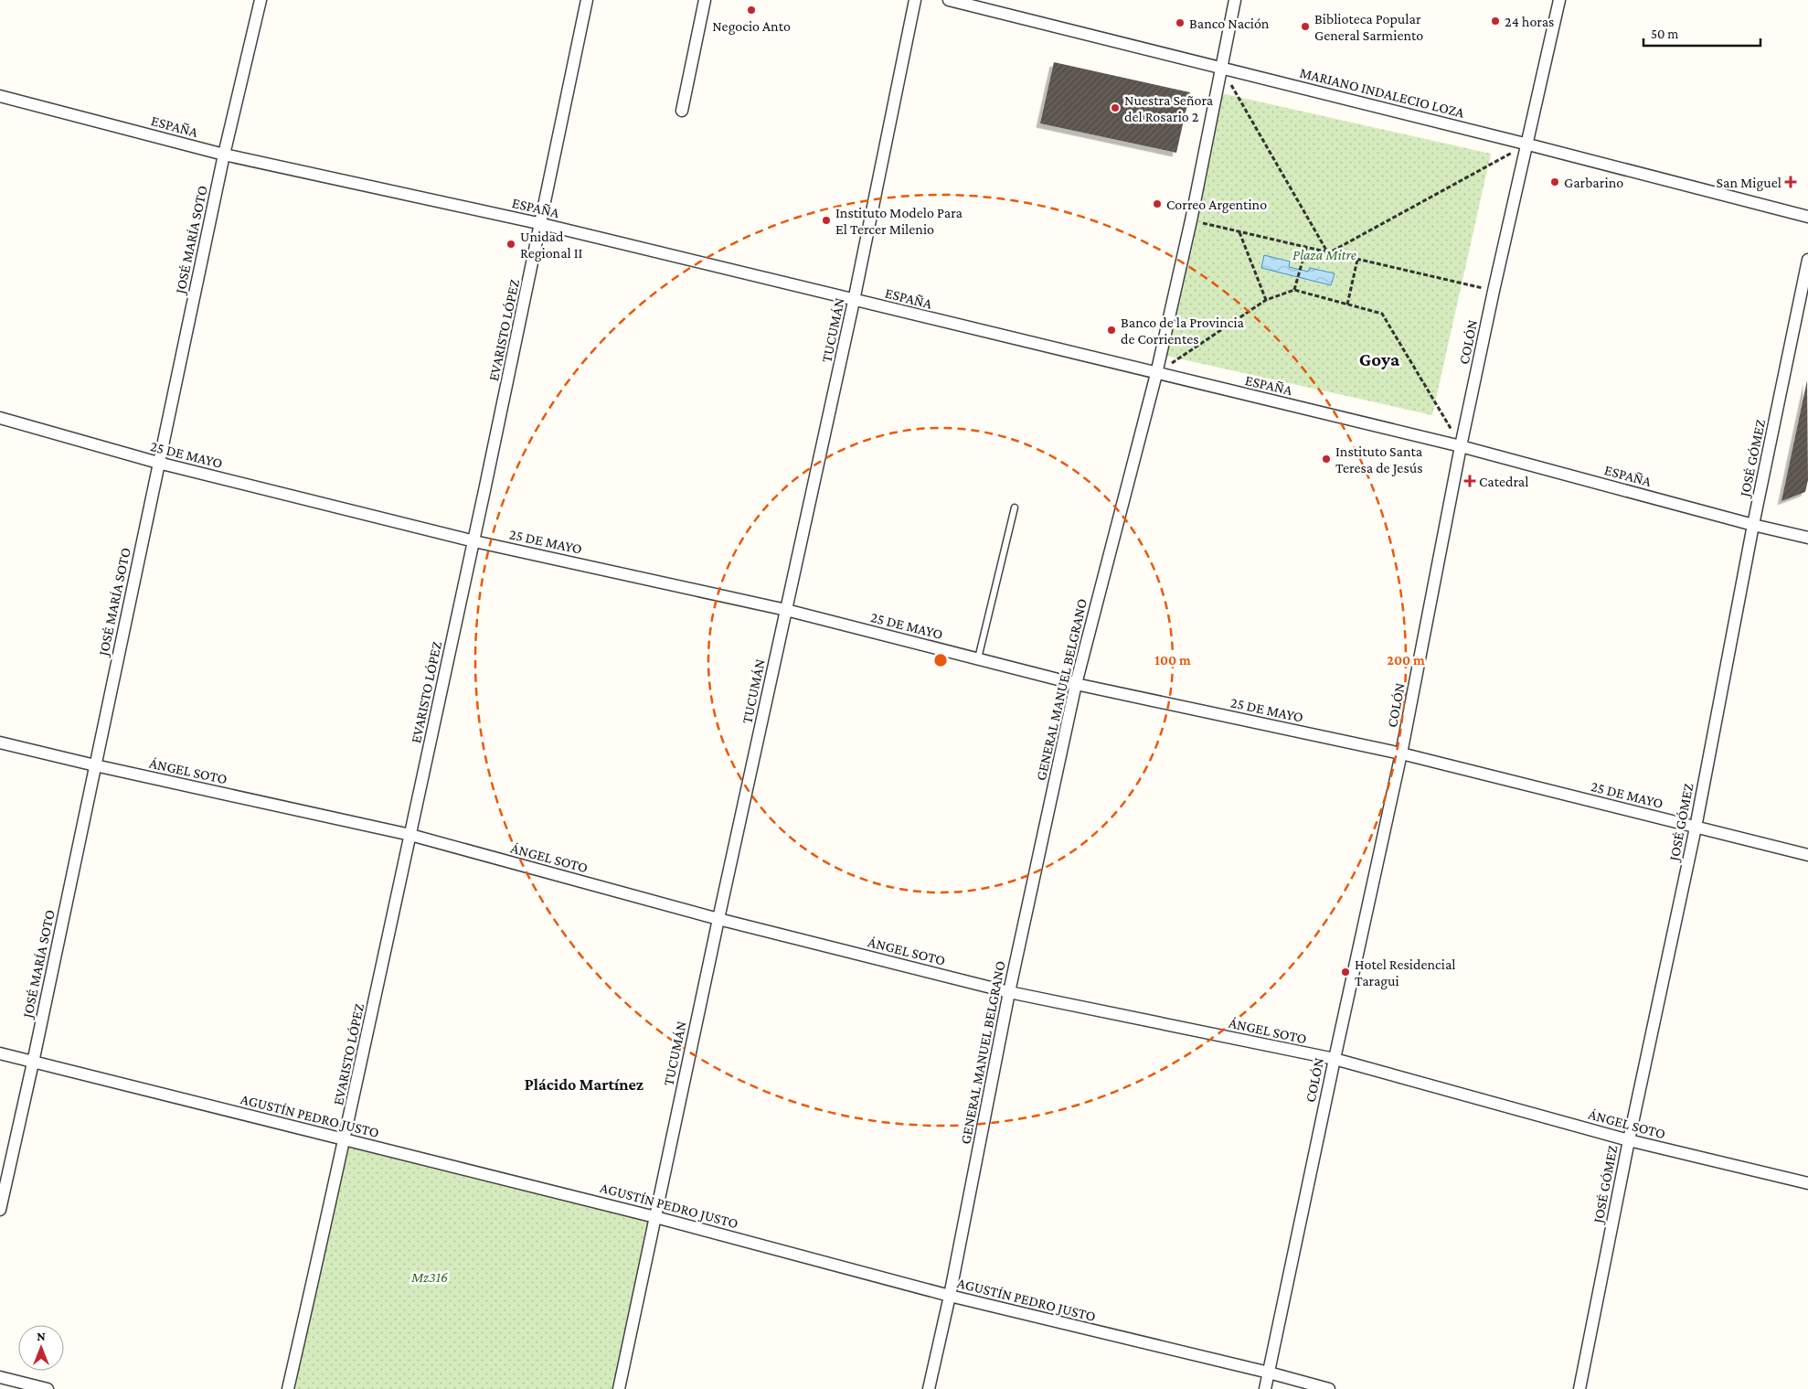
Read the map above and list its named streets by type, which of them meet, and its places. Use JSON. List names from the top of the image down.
{
  "streets": {
    "street": [
      "MARIANO INDALECIO LOZA",
      "ESPAÑA",
      "JOSÉ MARÍA SOTO",
      "EVARISTO LÓPEZ",
      "TUCUMÁN",
      "COLÓN",
      "25 DE MAYO",
      "JOSÉ GÓMEZ",
      "GENERAL MANUEL BELGRANO",
      "ÁNGEL SOTO",
      "AGUSTÍN PEDRO JUSTO"
    ]
  },
  "crossings": [
    ["MARIANO INDALECIO LOZA", "COLÓN"],
    ["MARIANO INDALECIO LOZA", "GENERAL MANUEL BELGRANO"],
    ["ESPAÑA", "JOSÉ MARÍA SOTO"],
    ["ESPAÑA", "EVARISTO LÓPEZ"],
    ["ESPAÑA", "TUCUMÁN"],
    ["ESPAÑA", "COLÓN"],
    ["ESPAÑA", "JOSÉ GÓMEZ"],
    ["ESPAÑA", "GENERAL MANUEL BELGRANO"],
    ["JOSÉ MARÍA SOTO", "25 DE MAYO"],
    ["JOSÉ MARÍA SOTO", "ÁNGEL SOTO"],
    ["JOSÉ MARÍA SOTO", "AGUSTÍN PEDRO JUSTO"],
    ["EVARISTO LÓPEZ", "25 DE MAYO"],
    ["EVARISTO LÓPEZ", "ÁNGEL SOTO"],
    ["EVARISTO LÓPEZ", "AGUSTÍN PEDRO JUSTO"],
    ["TUCUMÁN", "25 DE MAYO"],
    ["TUCUMÁN", "ÁNGEL SOTO"],
    ["TUCUMÁN", "AGUSTÍN PEDRO JUSTO"],
    ["COLÓN", "25 DE MAYO"],
    ["COLÓN", "ÁNGEL SOTO"],
    ["COLÓN", "AGUSTÍN PEDRO JUSTO"],
    ["25 DE MAYO", "JOSÉ GÓMEZ"],
    ["25 DE MAYO", "GENERAL MANUEL BELGRANO"],
    ["JOSÉ GÓMEZ", "ÁNGEL SOTO"],
    ["GENERAL MANUEL BELGRANO", "ÁNGEL SOTO"],
    ["GENERAL MANUEL BELGRANO", "AGUSTÍN PEDRO JUSTO"]
  ],
  "districts": ["Goya", "Plácido Martínez"],
  "parks": ["Plaza Mitre", "Mz316"],
  "places": {
    "other": [
      "Negocio Anto",
      "24 horas",
      "Banco Nación",
      "Biblioteca Popular General Sarmiento",
      "Nuestra Señora del Rosario 2",
      "Garbarino",
      "Correo Argentino",
      "Instituto Modelo Para El Tercer Milenio",
      "Unidad Regional II",
      "Banco de la Provincia de Corrientes",
      "Instituto Santa Teresa de Jesús",
      "Hotel Residencial Taragui"
    ],
    "health": ["San Miguel", "Catedral"]
  },
  "scale_bar": "50 m",
  "north": "top",
  "rings": ["100 m", "200 m"]
}
